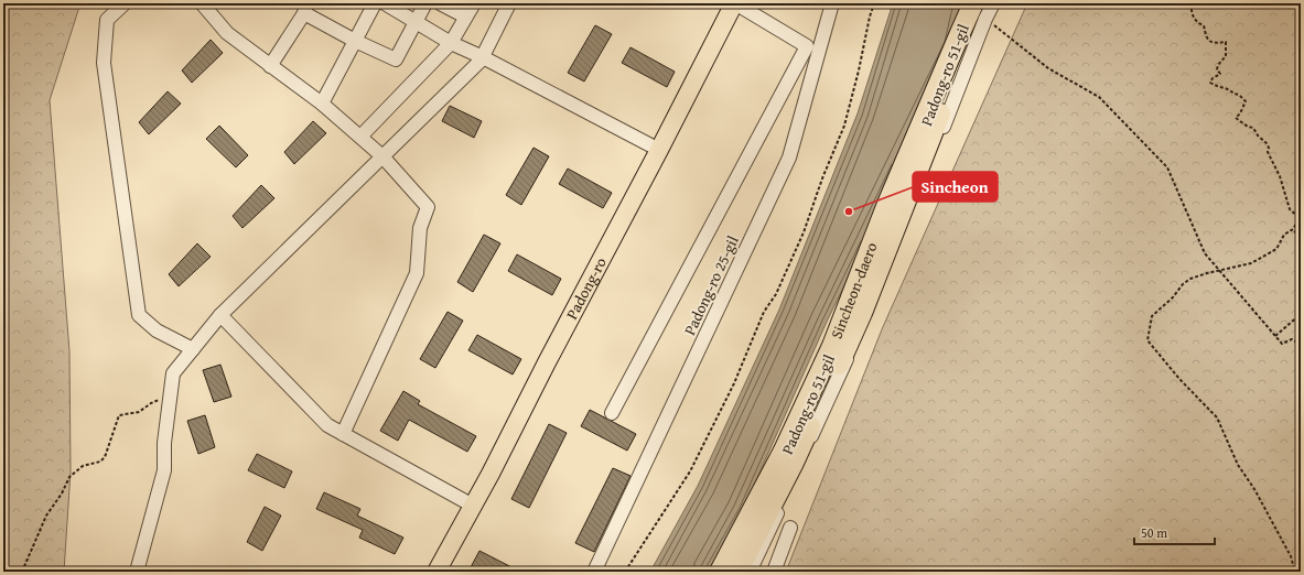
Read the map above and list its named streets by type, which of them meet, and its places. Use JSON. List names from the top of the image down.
{
  "streets": {
    "highway": ["Sincheon-daero"],
    "main road": ["Padong-ro"],
    "street": ["Padong-ro 51-gil", "Padong-ro 25-gil"]
  },
  "crossings": [
    ["Padong-ro 51-gil", "Sincheon-daero"]
  ],
  "places": ["Sincheon"],
  "scale_bar": "50 m"
}
